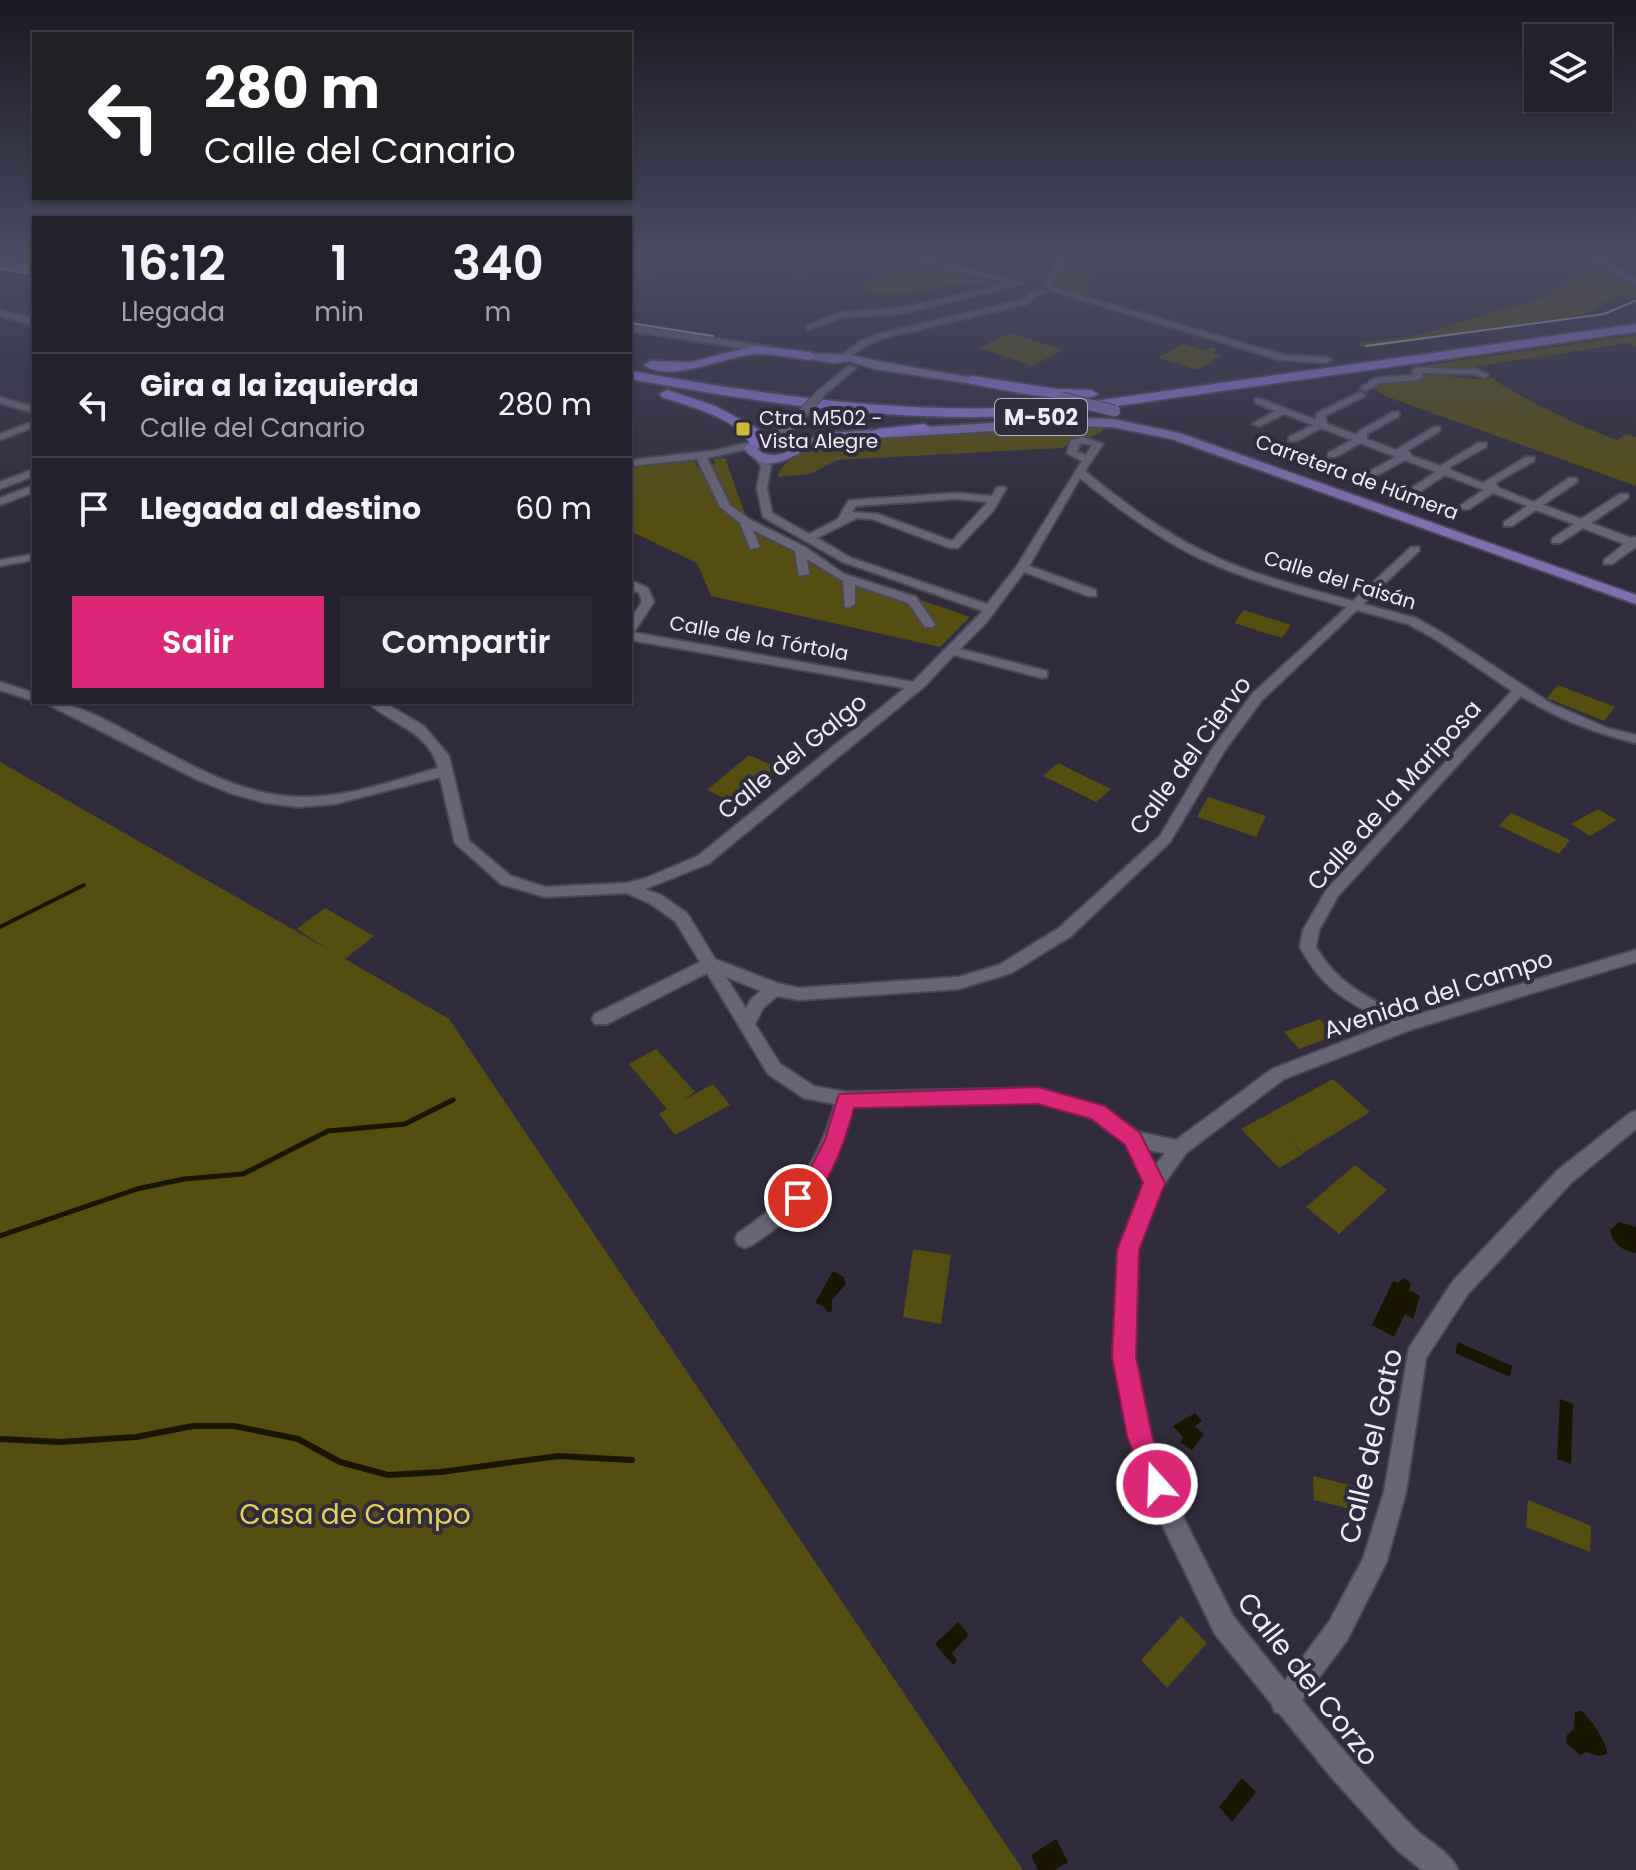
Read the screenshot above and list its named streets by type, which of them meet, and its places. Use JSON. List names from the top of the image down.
{
  "streets": {
    "highway": ["M-502"],
    "main road": ["Carretera de Húmera"],
    "street": [
      "Calle del Faisán",
      "Calle de la Tórtola",
      "Calle del Ciervo",
      "Calle del Galgo",
      "Calle de la Mariposa",
      "Avenida del Campo",
      "Calle del Gato",
      "Calle del Corzo"
    ]
  },
  "crossings": [
    ["M-502", "Carretera de Húmera"],
    ["Calle del Faisán", "Calle del Ciervo"],
    ["Calle del Faisán", "Calle del Galgo"],
    ["Calle del Faisán", "Calle de la Mariposa"],
    ["Calle de la Tórtola", "Calle del Galgo"],
    ["Calle de la Mariposa", "Avenida del Campo"],
    ["Avenida del Campo", "Calle del Corzo"],
    ["Calle del Gato", "Calle del Corzo"]
  ],
  "parks": ["Casa de Campo"],
  "places": {
    "transit": ["Ctra. M502 - Vista Alegre"]
  },
  "page": {
    "turn": ["280 m", "Calle del Canario"],
    "eta": [
      "16:12",
      "Llegada",
      "1",
      "min",
      "340",
      "m"
    ],
    "list": [
      {
        "name": "Gira a la izquierda",
        "note": "Calle del Canario",
        "value": "280 m"
      },
      {
        "name": "Llegada al destino",
        "value": "60 m"
      }
    ],
    "buttons": ["Salir", "Compartir"]
  }
}
